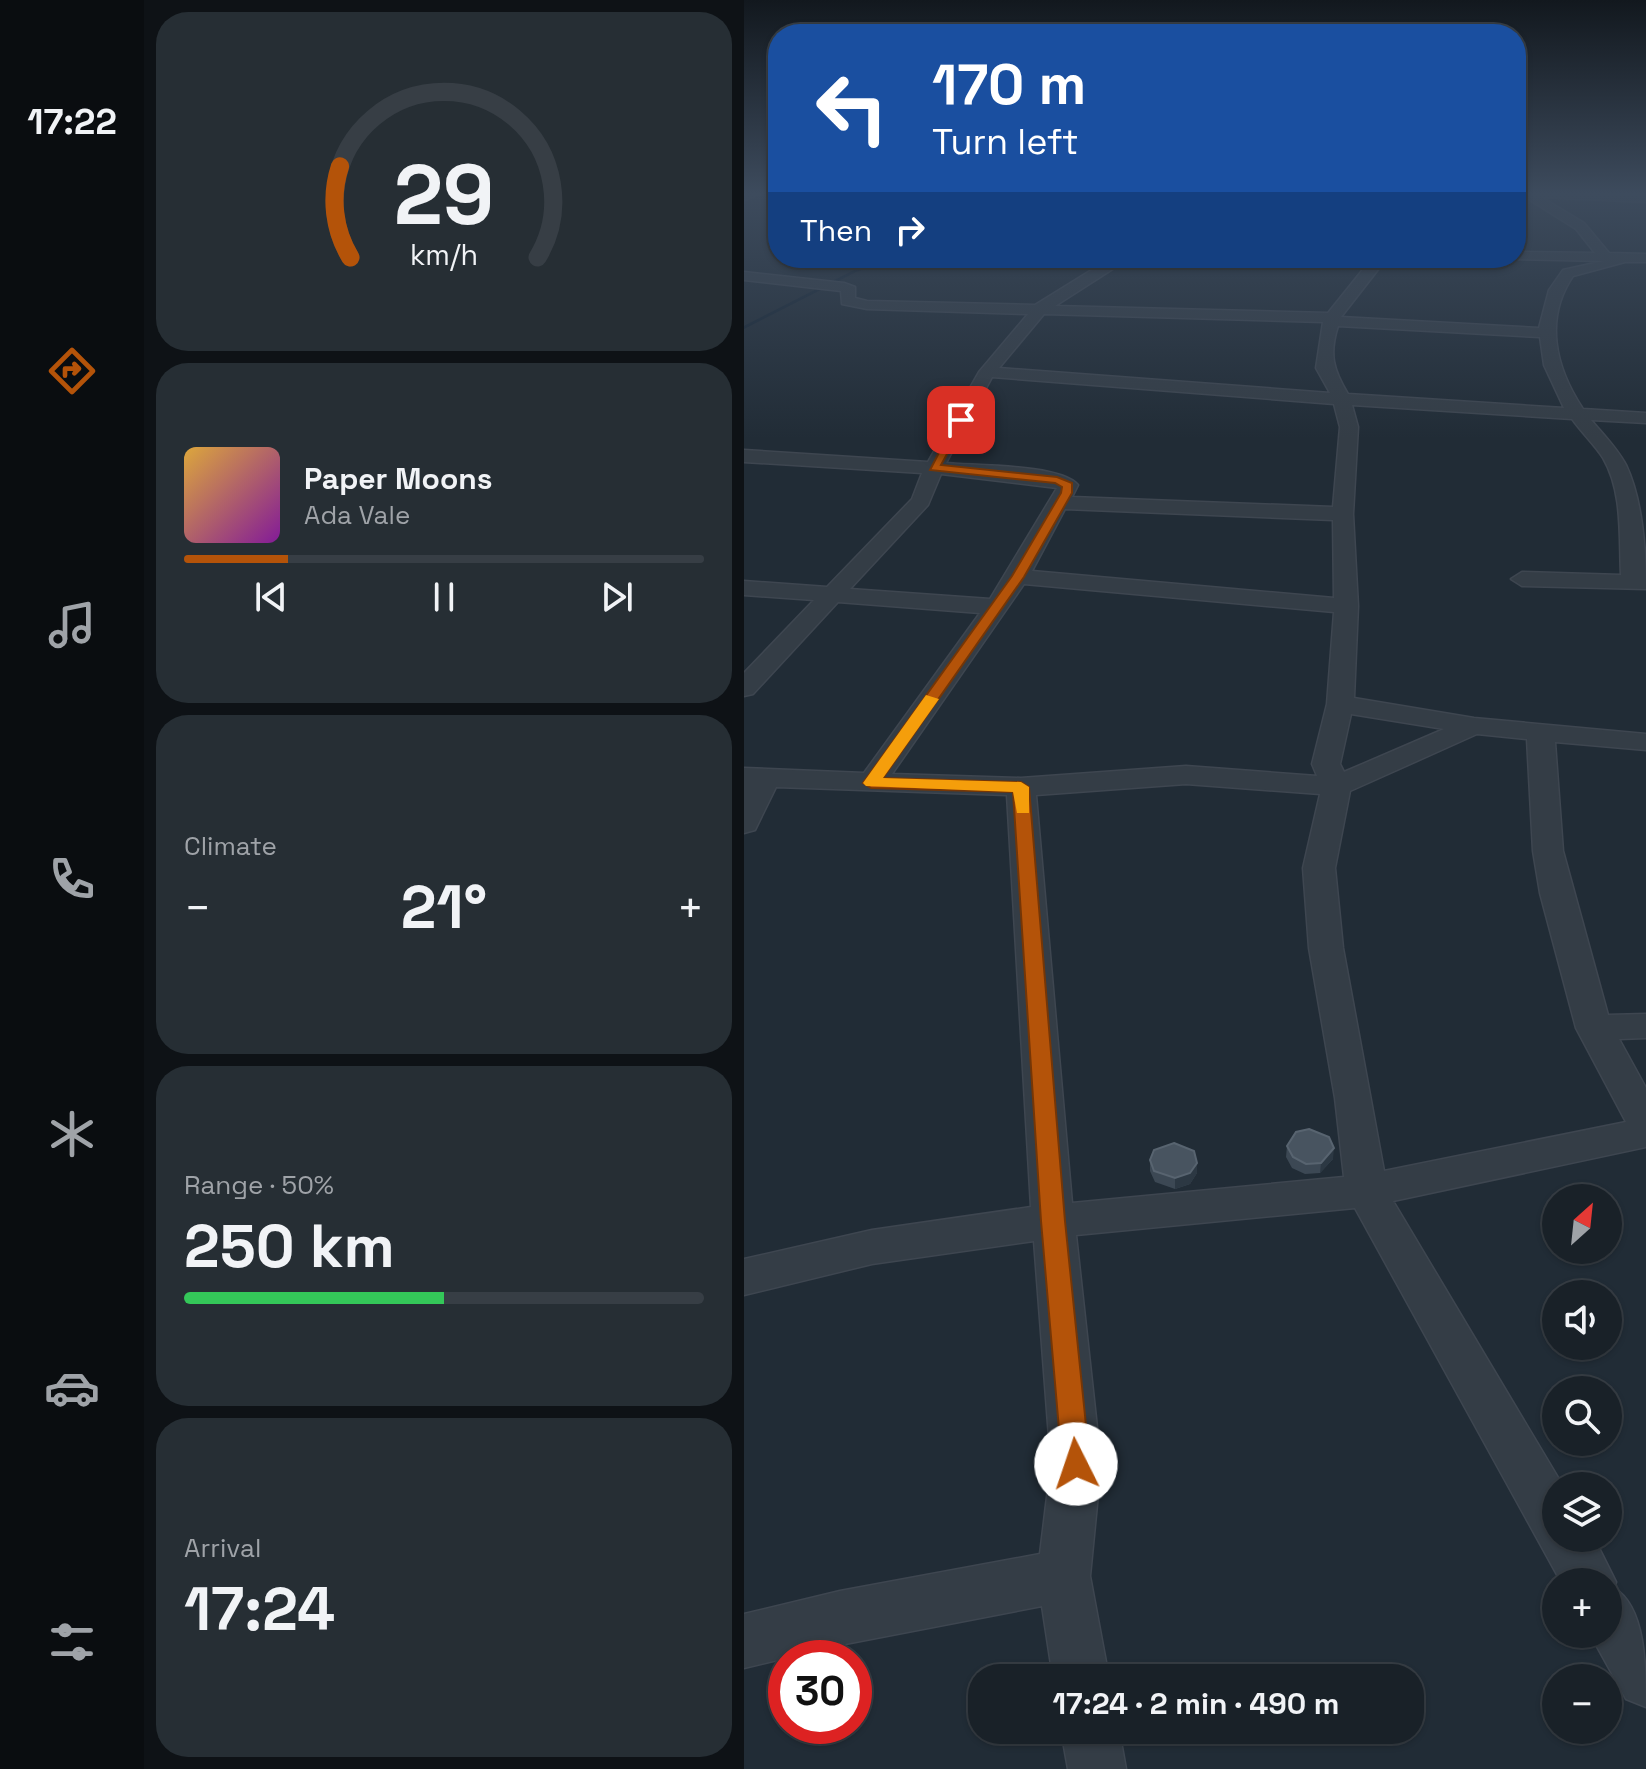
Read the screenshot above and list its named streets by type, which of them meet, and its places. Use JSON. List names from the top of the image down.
{
  "north": "top right",
  "page": {
    "tabs": "17:22",
    "turn": ["170 m", "Turn left"],
    "then": "Then",
    "song": ["Paper Moons", "Ada Vale"],
    "tile": [
      "Climate",
      ["Range · 50%", "250 km"],
      ["Arrival", "17:24"]
    ],
    "heat": ["−", "21°", "+"],
    "map_buttons": ["+", "−"],
    "limit": "30",
    "trip": "17:24 · 2 min · 490 m",
    "gauge": ["29", "km/h"]
  }
}
